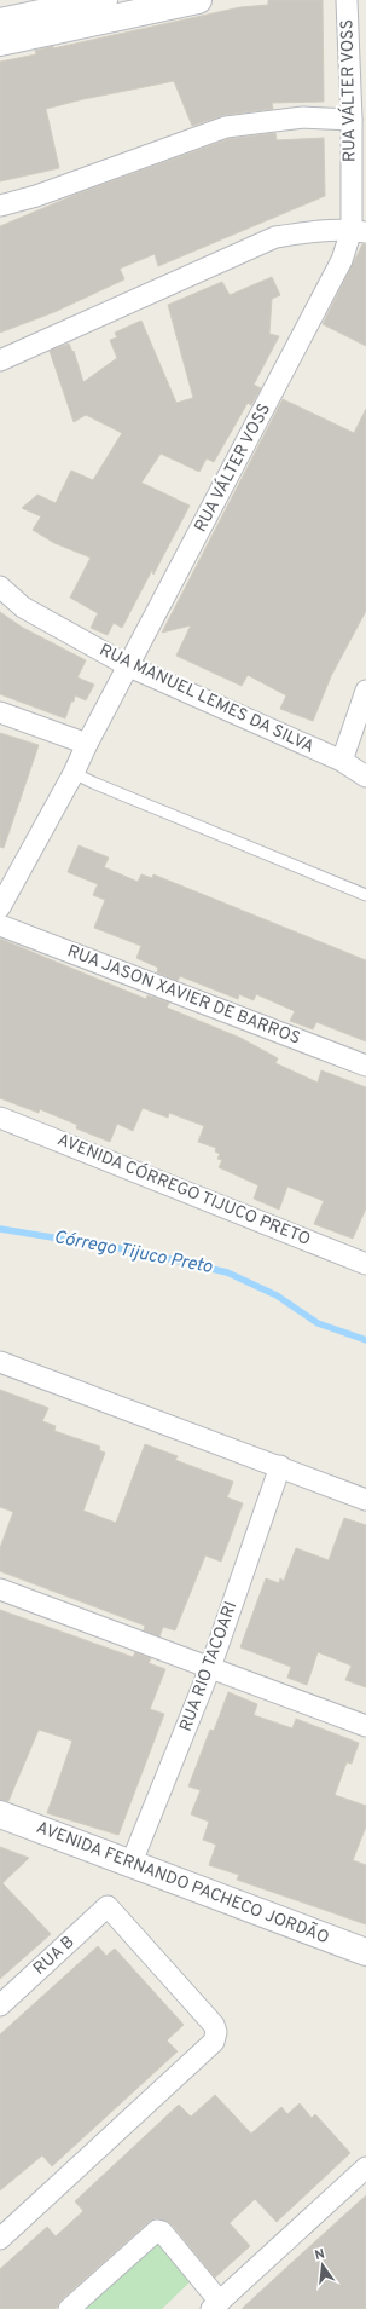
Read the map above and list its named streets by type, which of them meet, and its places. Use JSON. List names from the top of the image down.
{
  "streets": {
    "street": [
      "RUA VÁLTER VOSS",
      "RUA MANUEL LEMES DA SILVA",
      "RUA JASON XAVIER DE BARROS",
      "AVENIDA CÓRREGO TIJUCO PRETO",
      "RUA RIO TACOARI",
      "AVENIDA FERNANDO PACHECO JORDÃO",
      "RUA B"
    ]
  },
  "crossings": [
    ["RUA VÁLTER VOSS", "RUA MANUEL LEMES DA SILVA"],
    ["RUA RIO TACOARI", "AVENIDA FERNANDO PACHECO JORDÃO"]
  ],
  "water": ["Córrego Tijuco Preto"],
  "north": "top"
}
